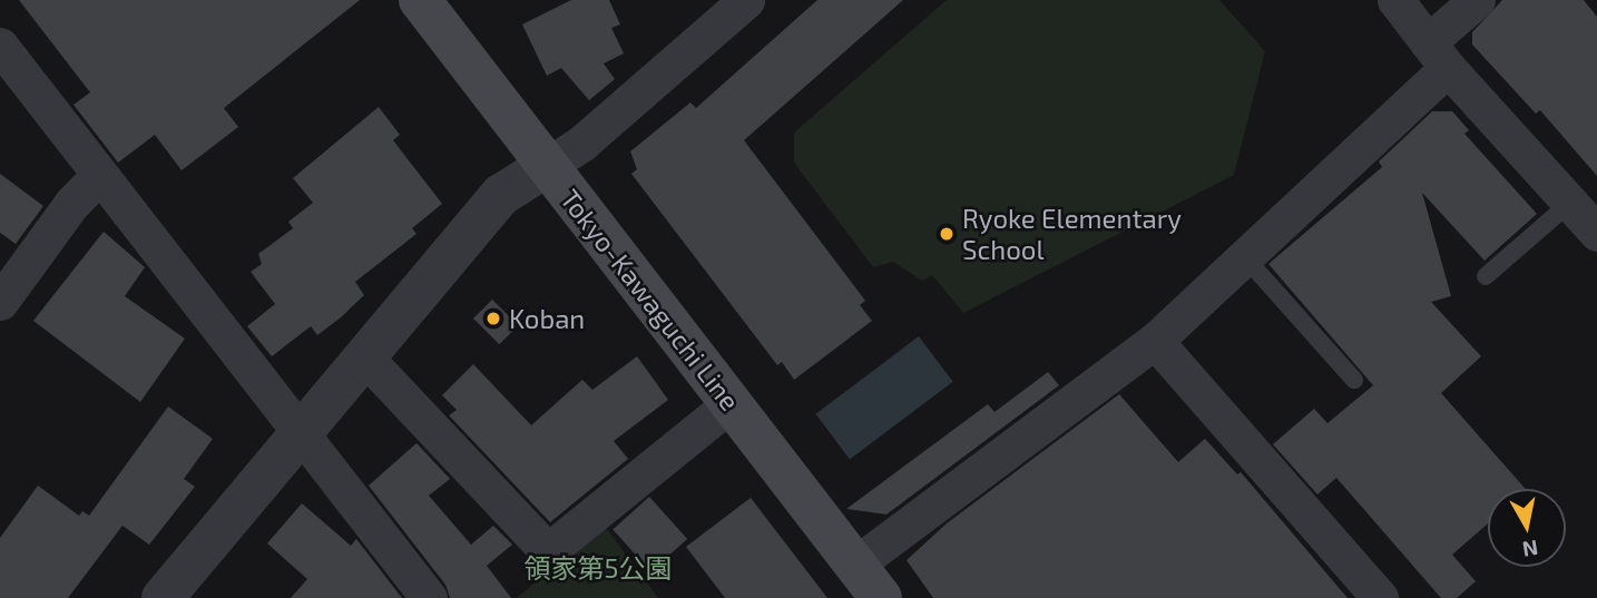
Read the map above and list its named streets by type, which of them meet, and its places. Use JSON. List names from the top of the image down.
{
  "streets": {
    "main road": ["Tokyo-Kawaguchi Line"]
  },
  "parks": ["領家第5公園"],
  "places": ["Ryoke Elementary School", "Koban"],
  "north": "bottom"
}
